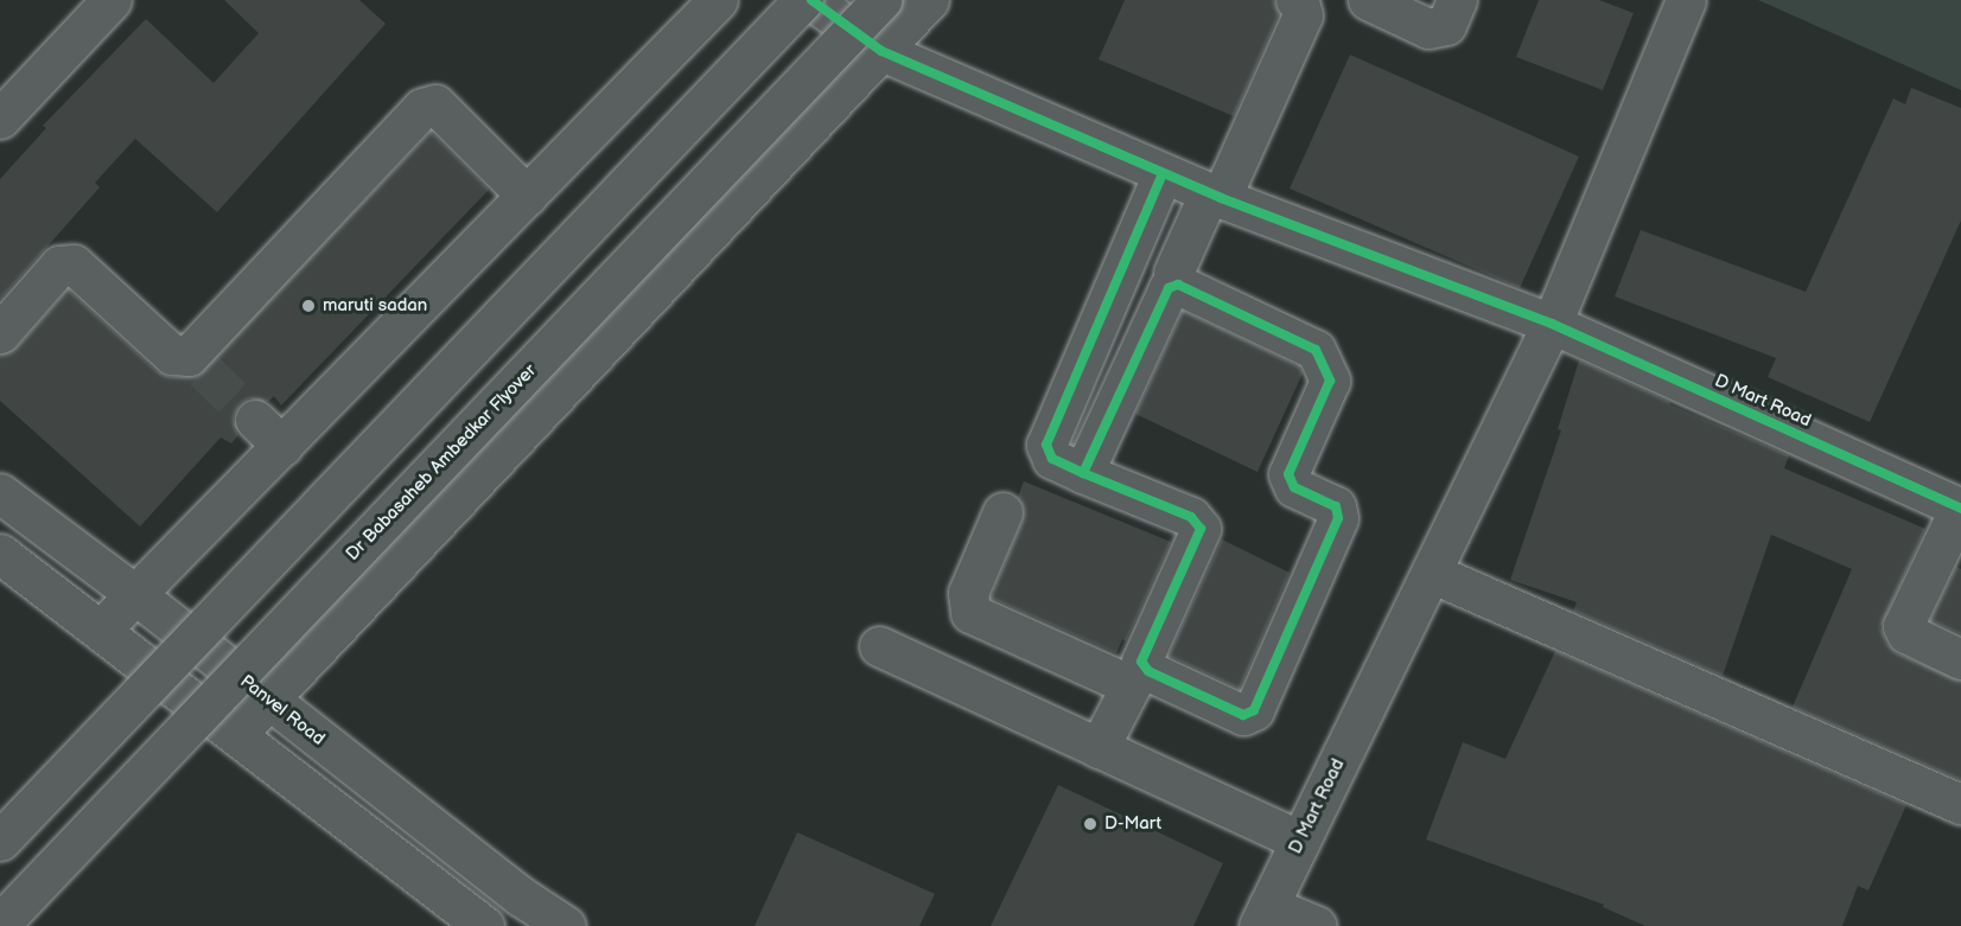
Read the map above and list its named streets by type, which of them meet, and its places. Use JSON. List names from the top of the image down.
{
  "streets": {
    "street": ["D Mart Road", "Dr Babasaheb Ambedkar Flyover", "Panvel Road"]
  },
  "places": ["maruti sadan", "D-Mart"]
}
